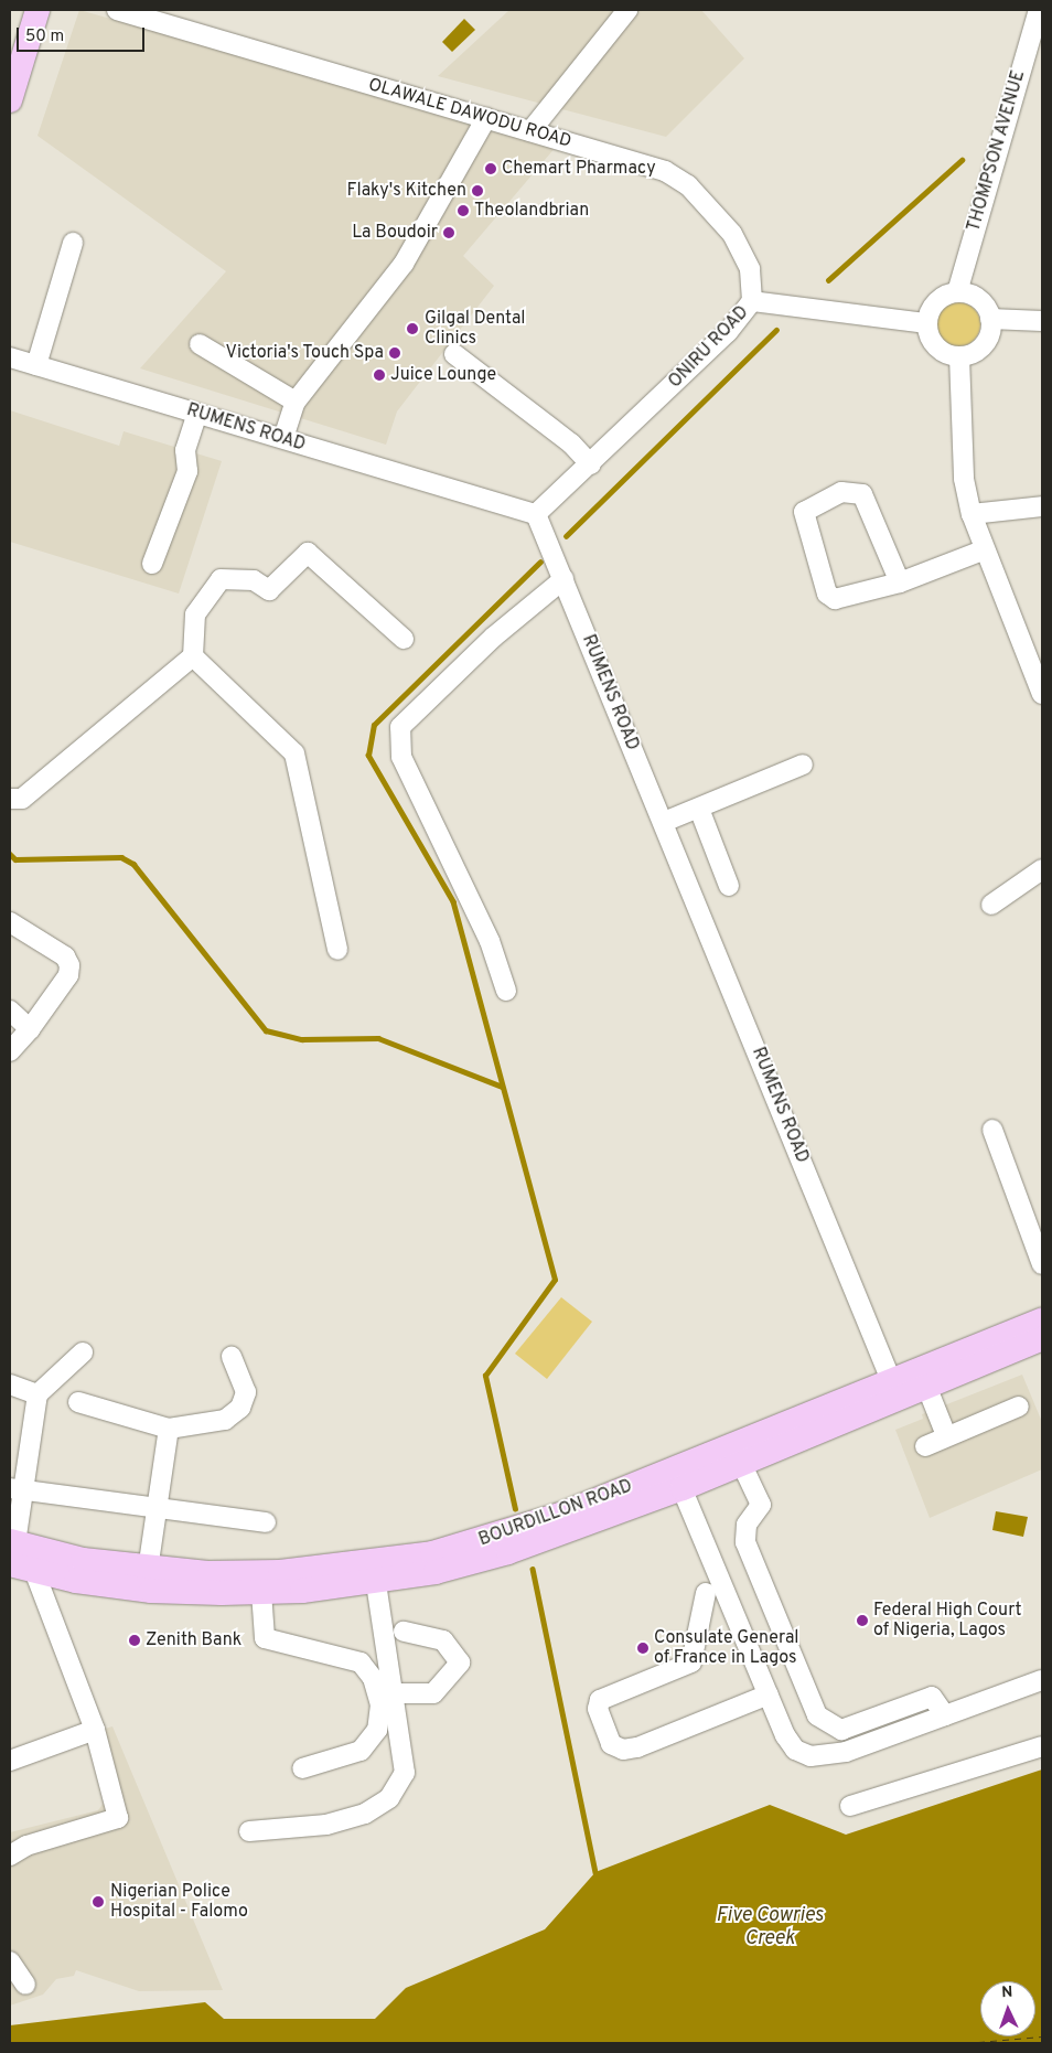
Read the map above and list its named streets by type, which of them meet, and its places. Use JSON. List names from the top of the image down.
{
  "streets": {
    "main road": ["BOURDILLON ROAD"],
    "street": [
      "OLAWALE DAWODU ROAD",
      "THOMPSON AVENUE",
      "ONIRU ROAD",
      "RUMENS ROAD"
    ]
  },
  "crossings": [
    ["OLAWALE DAWODU ROAD", "ONIRU ROAD"],
    ["THOMPSON AVENUE", "ONIRU ROAD"],
    ["ONIRU ROAD", "RUMENS ROAD"],
    ["RUMENS ROAD", "BOURDILLON ROAD"]
  ],
  "water": ["Five Cowries Creek"],
  "places": [
    "Chemart Pharmacy",
    "Flaky's Kitchen",
    "Theolandbrian",
    "La Boudoir",
    "Gilgal Dental Clinics",
    "Victoria's Touch Spa",
    "Juice Lounge",
    "Federal High Court of Nigeria, Lagos",
    "Zenith Bank",
    "Consulate General of France in Lagos",
    "Nigerian Police Hospital - Falomo"
  ],
  "scale_bar": "50 m",
  "north": "top"
}
